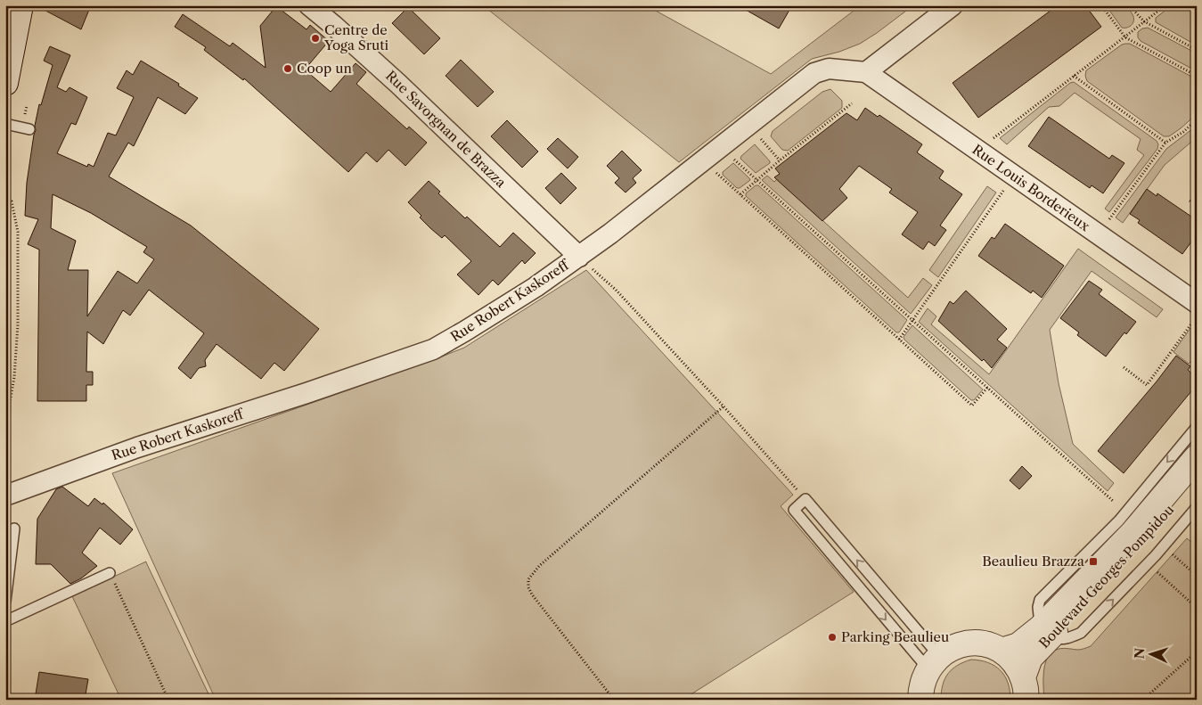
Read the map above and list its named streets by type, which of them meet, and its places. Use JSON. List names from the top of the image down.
{
  "streets": {
    "street": [
      "Rue Savorgnan de Brazza",
      "Rue Louis Borderieux",
      "Rue Robert Kaskoreff",
      "Boulevard Georges Pompidou"
    ]
  },
  "crossings": [
    ["Rue Savorgnan de Brazza", "Rue Robert Kaskoreff"],
    ["Rue Louis Borderieux", "Rue Robert Kaskoreff"]
  ],
  "places": {
    "other": ["Centre de Yoga Sruti", "Coop un", "Parking Beaulieu"],
    "transit": ["Beaulieu Brazza"]
  },
  "north": "left"
}
